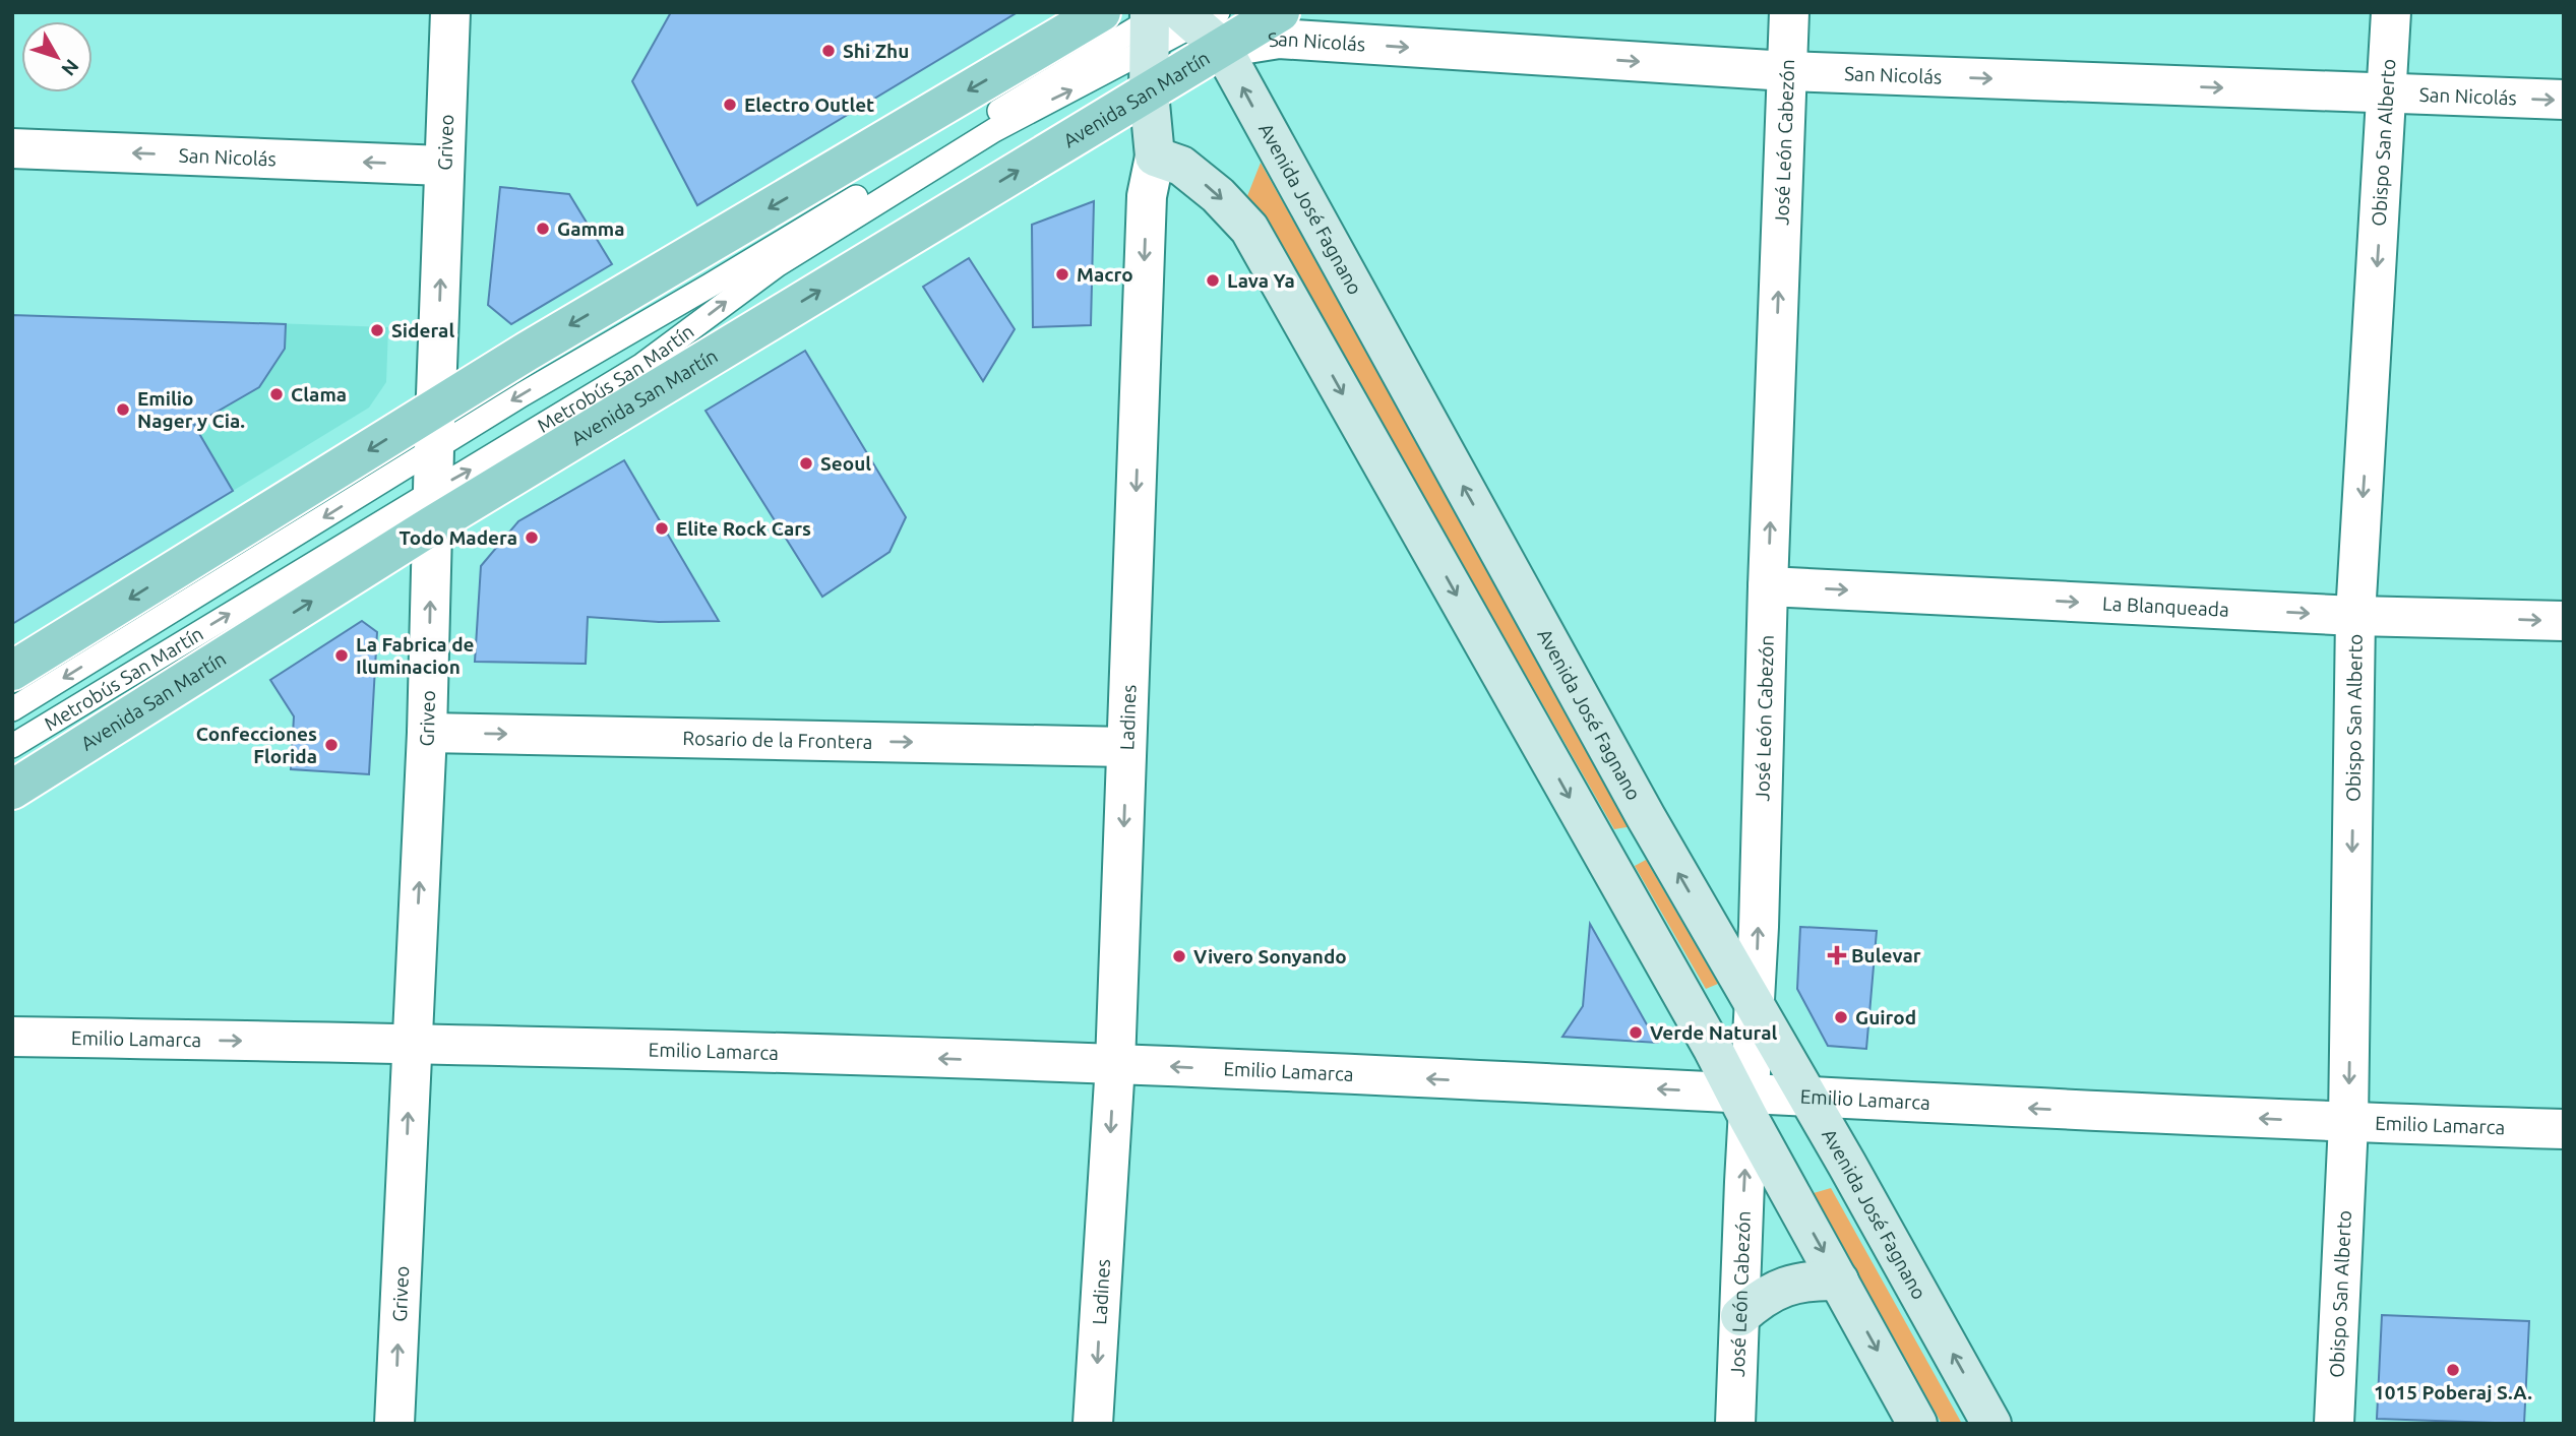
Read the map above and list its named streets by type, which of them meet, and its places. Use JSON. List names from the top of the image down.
{
  "streets": {
    "main road": ["Avenida San Martín"],
    "street": [
      "San Nicolás",
      "Griveo",
      "José León Cabezón",
      "Obispo San Alberto",
      "Avenida José Fagnano",
      "La Blanqueada",
      "Ladines",
      "Rosario de la Frontera",
      "Emilio Lamarca"
    ],
    "lane": ["Metrobús San Martín"]
  },
  "crossings": [
    ["San Nicolás", "Avenida San Martín"],
    ["San Nicolás", "Griveo"],
    ["San Nicolás", "José León Cabezón"],
    ["San Nicolás", "Obispo San Alberto"],
    ["San Nicolás", "Avenida José Fagnano"],
    ["San Nicolás", "Metrobús San Martín"],
    ["San Nicolás", "Ladines"],
    ["Avenida San Martín", "Griveo"],
    ["Avenida San Martín", "Avenida José Fagnano"],
    ["Avenida San Martín", "Metrobús San Martín"],
    ["Avenida San Martín", "Ladines"],
    ["Griveo", "Metrobús San Martín"],
    ["Griveo", "Rosario de la Frontera"],
    ["Griveo", "Emilio Lamarca"],
    ["José León Cabezón", "Avenida José Fagnano"],
    ["José León Cabezón", "La Blanqueada"],
    ["José León Cabezón", "Emilio Lamarca"],
    ["Obispo San Alberto", "La Blanqueada"],
    ["Obispo San Alberto", "Emilio Lamarca"],
    ["Avenida José Fagnano", "Metrobús San Martín"],
    ["Avenida José Fagnano", "Ladines"],
    ["Avenida José Fagnano", "Emilio Lamarca"],
    ["Metrobús San Martín", "Ladines"],
    ["Ladines", "Rosario de la Frontera"],
    ["Ladines", "Emilio Lamarca"]
  ],
  "one_way": [
    "Griveo",
    "José León Cabezón",
    "Obispo San Alberto",
    "La Blanqueada",
    "Ladines",
    "Rosario de la Frontera"
  ],
  "places": {
    "other": [
      "Shi Zhu",
      "Electro Outlet",
      "Gamma",
      "Macro",
      "Lava Ya",
      "Sideral",
      "Clama",
      "Emilio Nager y Cia.",
      "Seoul",
      "Elite Rock Cars",
      "Todo Madera",
      "La Fabrica de Iluminacion",
      "Confecciones Florida",
      "Vivero Sonyando",
      "Guirod",
      "Verde Natural",
      "1015 Poberaj S.A."
    ],
    "health": ["Bulevar"]
  },
  "north": "bottom right"
}
